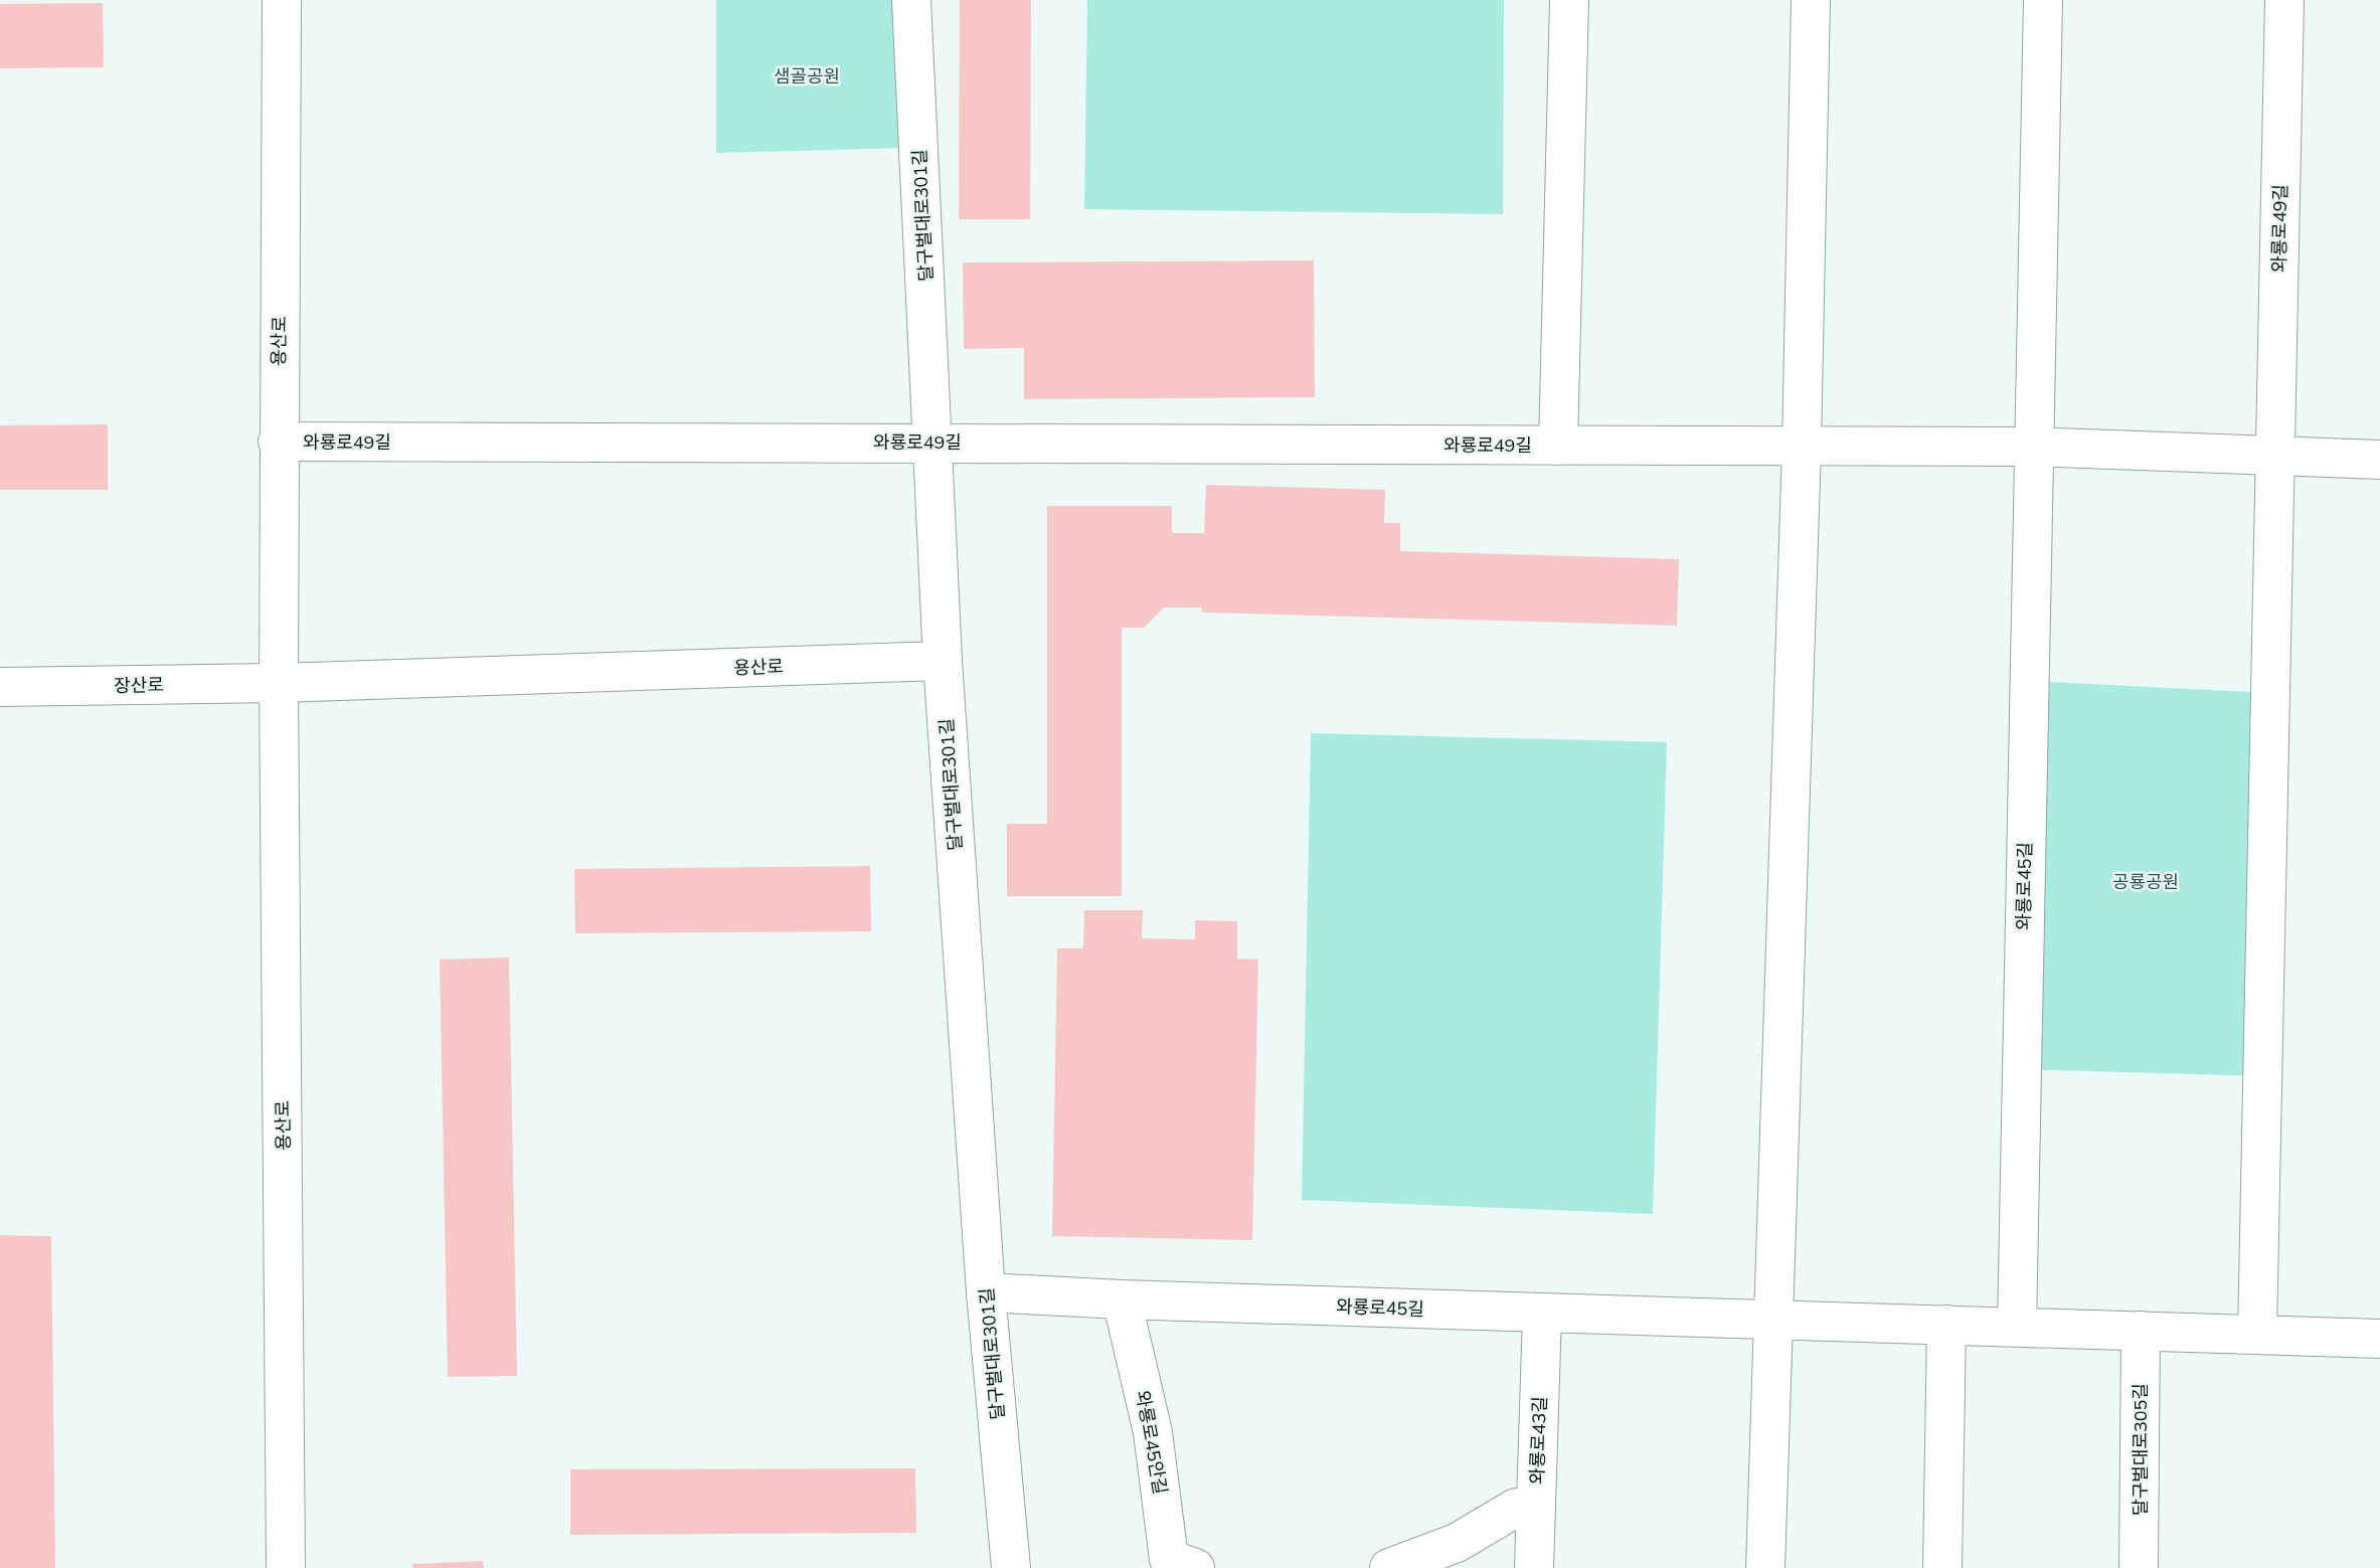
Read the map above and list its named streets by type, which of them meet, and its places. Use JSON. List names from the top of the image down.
{
  "streets": {
    "street": [
      "달구벌대로301길",
      "와룡로49길",
      "용산로",
      "장산로",
      "와룡로45길",
      "와룡로43길",
      "와룡로45안길",
      "달구벌대로305길"
    ]
  },
  "crossings": [
    ["달구벌대로301길", "와룡로49길"],
    ["달구벌대로301길", "용산로"],
    ["달구벌대로301길", "와룡로45길"],
    ["와룡로49길", "용산로"],
    ["와룡로49길", "와룡로45길"],
    ["용산로", "장산로"],
    ["와룡로45길", "와룡로43길"],
    ["와룡로45길", "와룡로45안길"],
    ["와룡로45길", "달구벌대로305길"]
  ],
  "parks": ["샘골공원", "공룡공원"]
}
